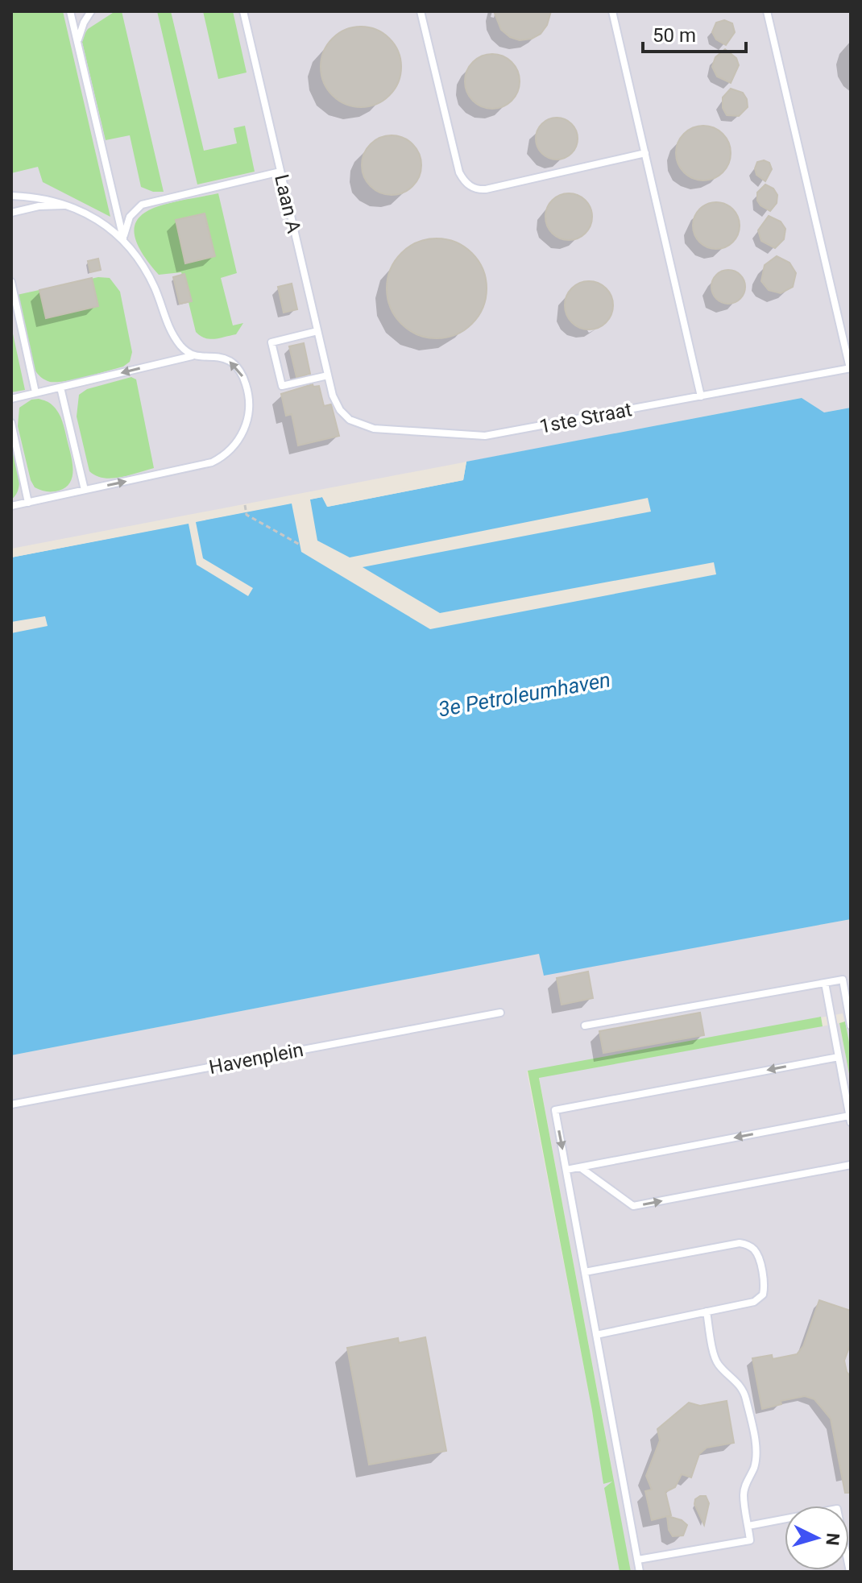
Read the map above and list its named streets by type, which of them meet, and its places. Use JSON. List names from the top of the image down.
{
  "streets": {
    "lane": ["Laan A", "1ste Straat", "Havenplein"]
  },
  "crossings": [
    ["Laan A", "1ste Straat"]
  ],
  "water": ["3e Petroleumhaven"],
  "scale_bar": "50 m",
  "north": "right"
}
